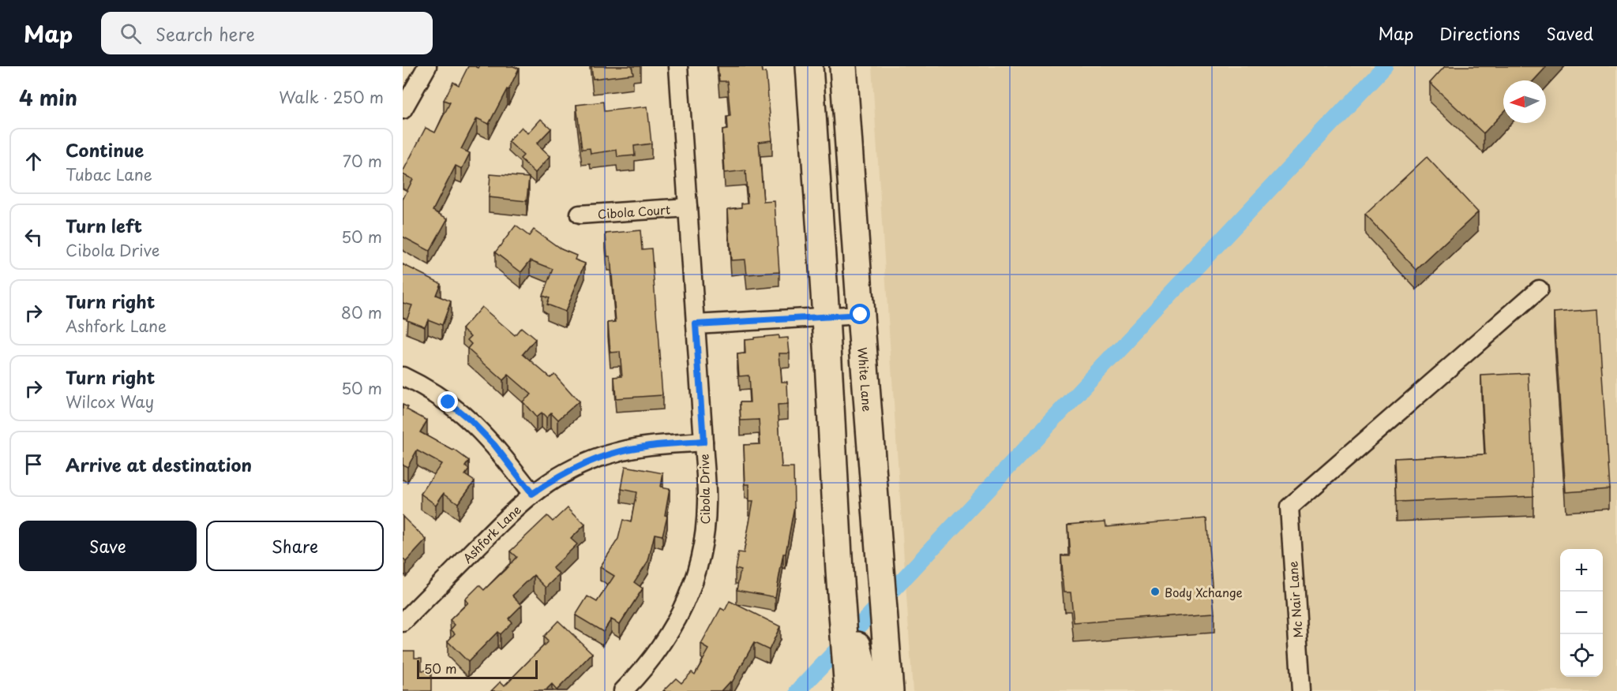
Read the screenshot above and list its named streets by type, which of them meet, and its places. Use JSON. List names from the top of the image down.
{
  "streets": {
    "main road": ["White Lane"],
    "street": [
      "Cibola Court",
      "Cibola Drive",
      "Ashfork Lane",
      "Mc Nair Lane"
    ]
  },
  "crossings": [
    ["Cibola Court", "Cibola Drive"],
    ["Cibola Drive", "Ashfork Lane"]
  ],
  "places": ["Body Xchange"],
  "scale_bar": "50 m",
  "north": "left",
  "page": {
    "header": "Map",
    "search": "Search here",
    "nav": ["Map", "Directions", "Saved"],
    "heading": ["4 min", "Walk · 250 m"],
    "list": [
      ["Continue", "Tubac Lane", "70 m"],
      ["Turn left", "Cibola Drive", "50 m"],
      ["Turn right", "Ashfork Lane", "80 m"],
      ["Turn right", "Wilcox Way", "50 m"],
      "Arrive at destination"
    ],
    "buttons": ["Save", "Share"],
    "map_buttons": ["+", "−"],
    "scale": "50 m"
  }
}
